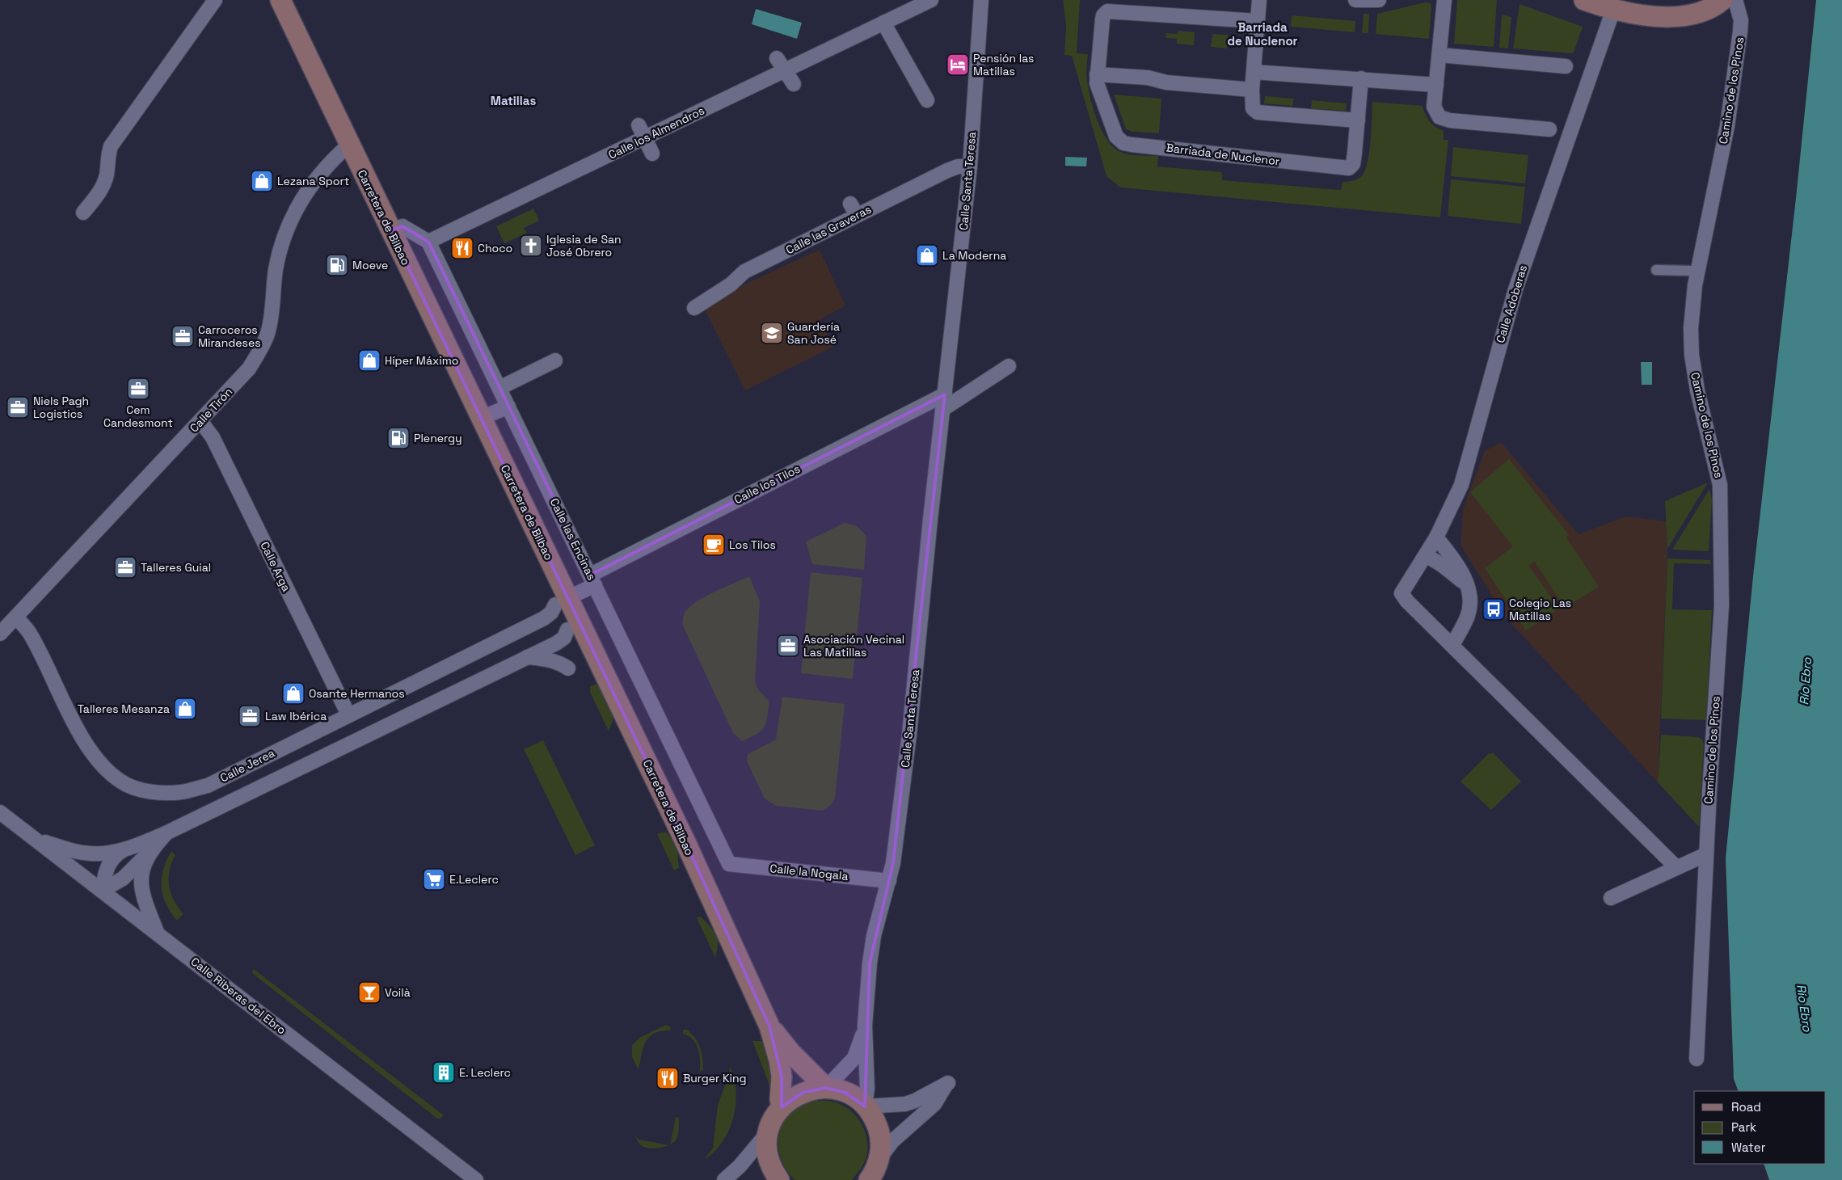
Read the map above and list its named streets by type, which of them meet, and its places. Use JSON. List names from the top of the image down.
{
  "streets": {
    "main road": ["Carretera de Bilbao"],
    "street": [
      "Camino de los Pinos",
      "Calle los Almendros",
      "Barriada de Nuclenor",
      "Calle Santa Teresa",
      "Calle las Graveras",
      "Calle Adoberas",
      "Calle Tirón",
      "Calle los Tilos",
      "Calle las Encinas",
      "Calle Arga",
      "Calle Jerea",
      "Calle la Nogala",
      "Calle Riberas del Ebro"
    ]
  },
  "crossings": [
    ["Calle los Almendros", "Calle las Encinas"],
    ["Calle Santa Teresa", "Calle las Graveras"],
    ["Calle Santa Teresa", "Calle los Tilos"],
    ["Calle Santa Teresa", "Calle la Nogala"],
    ["Carretera de Bilbao", "Calle Tirón"],
    ["Carretera de Bilbao", "Calle los Tilos"],
    ["Carretera de Bilbao", "Calle Jerea"],
    ["Calle Tirón", "Calle Arga"],
    ["Calle Tirón", "Calle Jerea"],
    ["Calle los Tilos", "Calle las Encinas"],
    ["Calle los Tilos", "Calle Jerea"],
    ["Calle las Encinas", "Calle la Nogala"],
    ["Calle Arga", "Calle Jerea"]
  ],
  "districts": ["Barriada de Nuclenor", "Matillas"],
  "water": ["Río Ebro"],
  "places": {
    "hotel": ["Pensión las Matillas"],
    "shop": [
      "Lezana Sport",
      "La Moderna",
      "Híper Máximo",
      "Osante Hermanos",
      "Talleres Mesanza"
    ],
    "church": ["Iglesia de San José Obrero"],
    "restaurant": ["Choco", "Burger King"],
    "fuel station": ["Moeve", "Plenergy"],
    "school or university": ["Guardería San José"],
    "office": [
      "Carroceros Mirandeses",
      "Cem Candesmont",
      "Niels Pagh Logistics",
      "Talleres Guial",
      "Asociación Vecinal Las Matillas",
      "Law Ibérica"
    ],
    "cafe": ["Los Tilos"],
    "bus stop": ["Colegio Las Matillas"],
    "supermarket": ["E.Leclerc"],
    "bar": ["Voilà"],
    "building": ["E. Leclerc"]
  },
  "legend": ["Road", "Park", "Water"]
}
